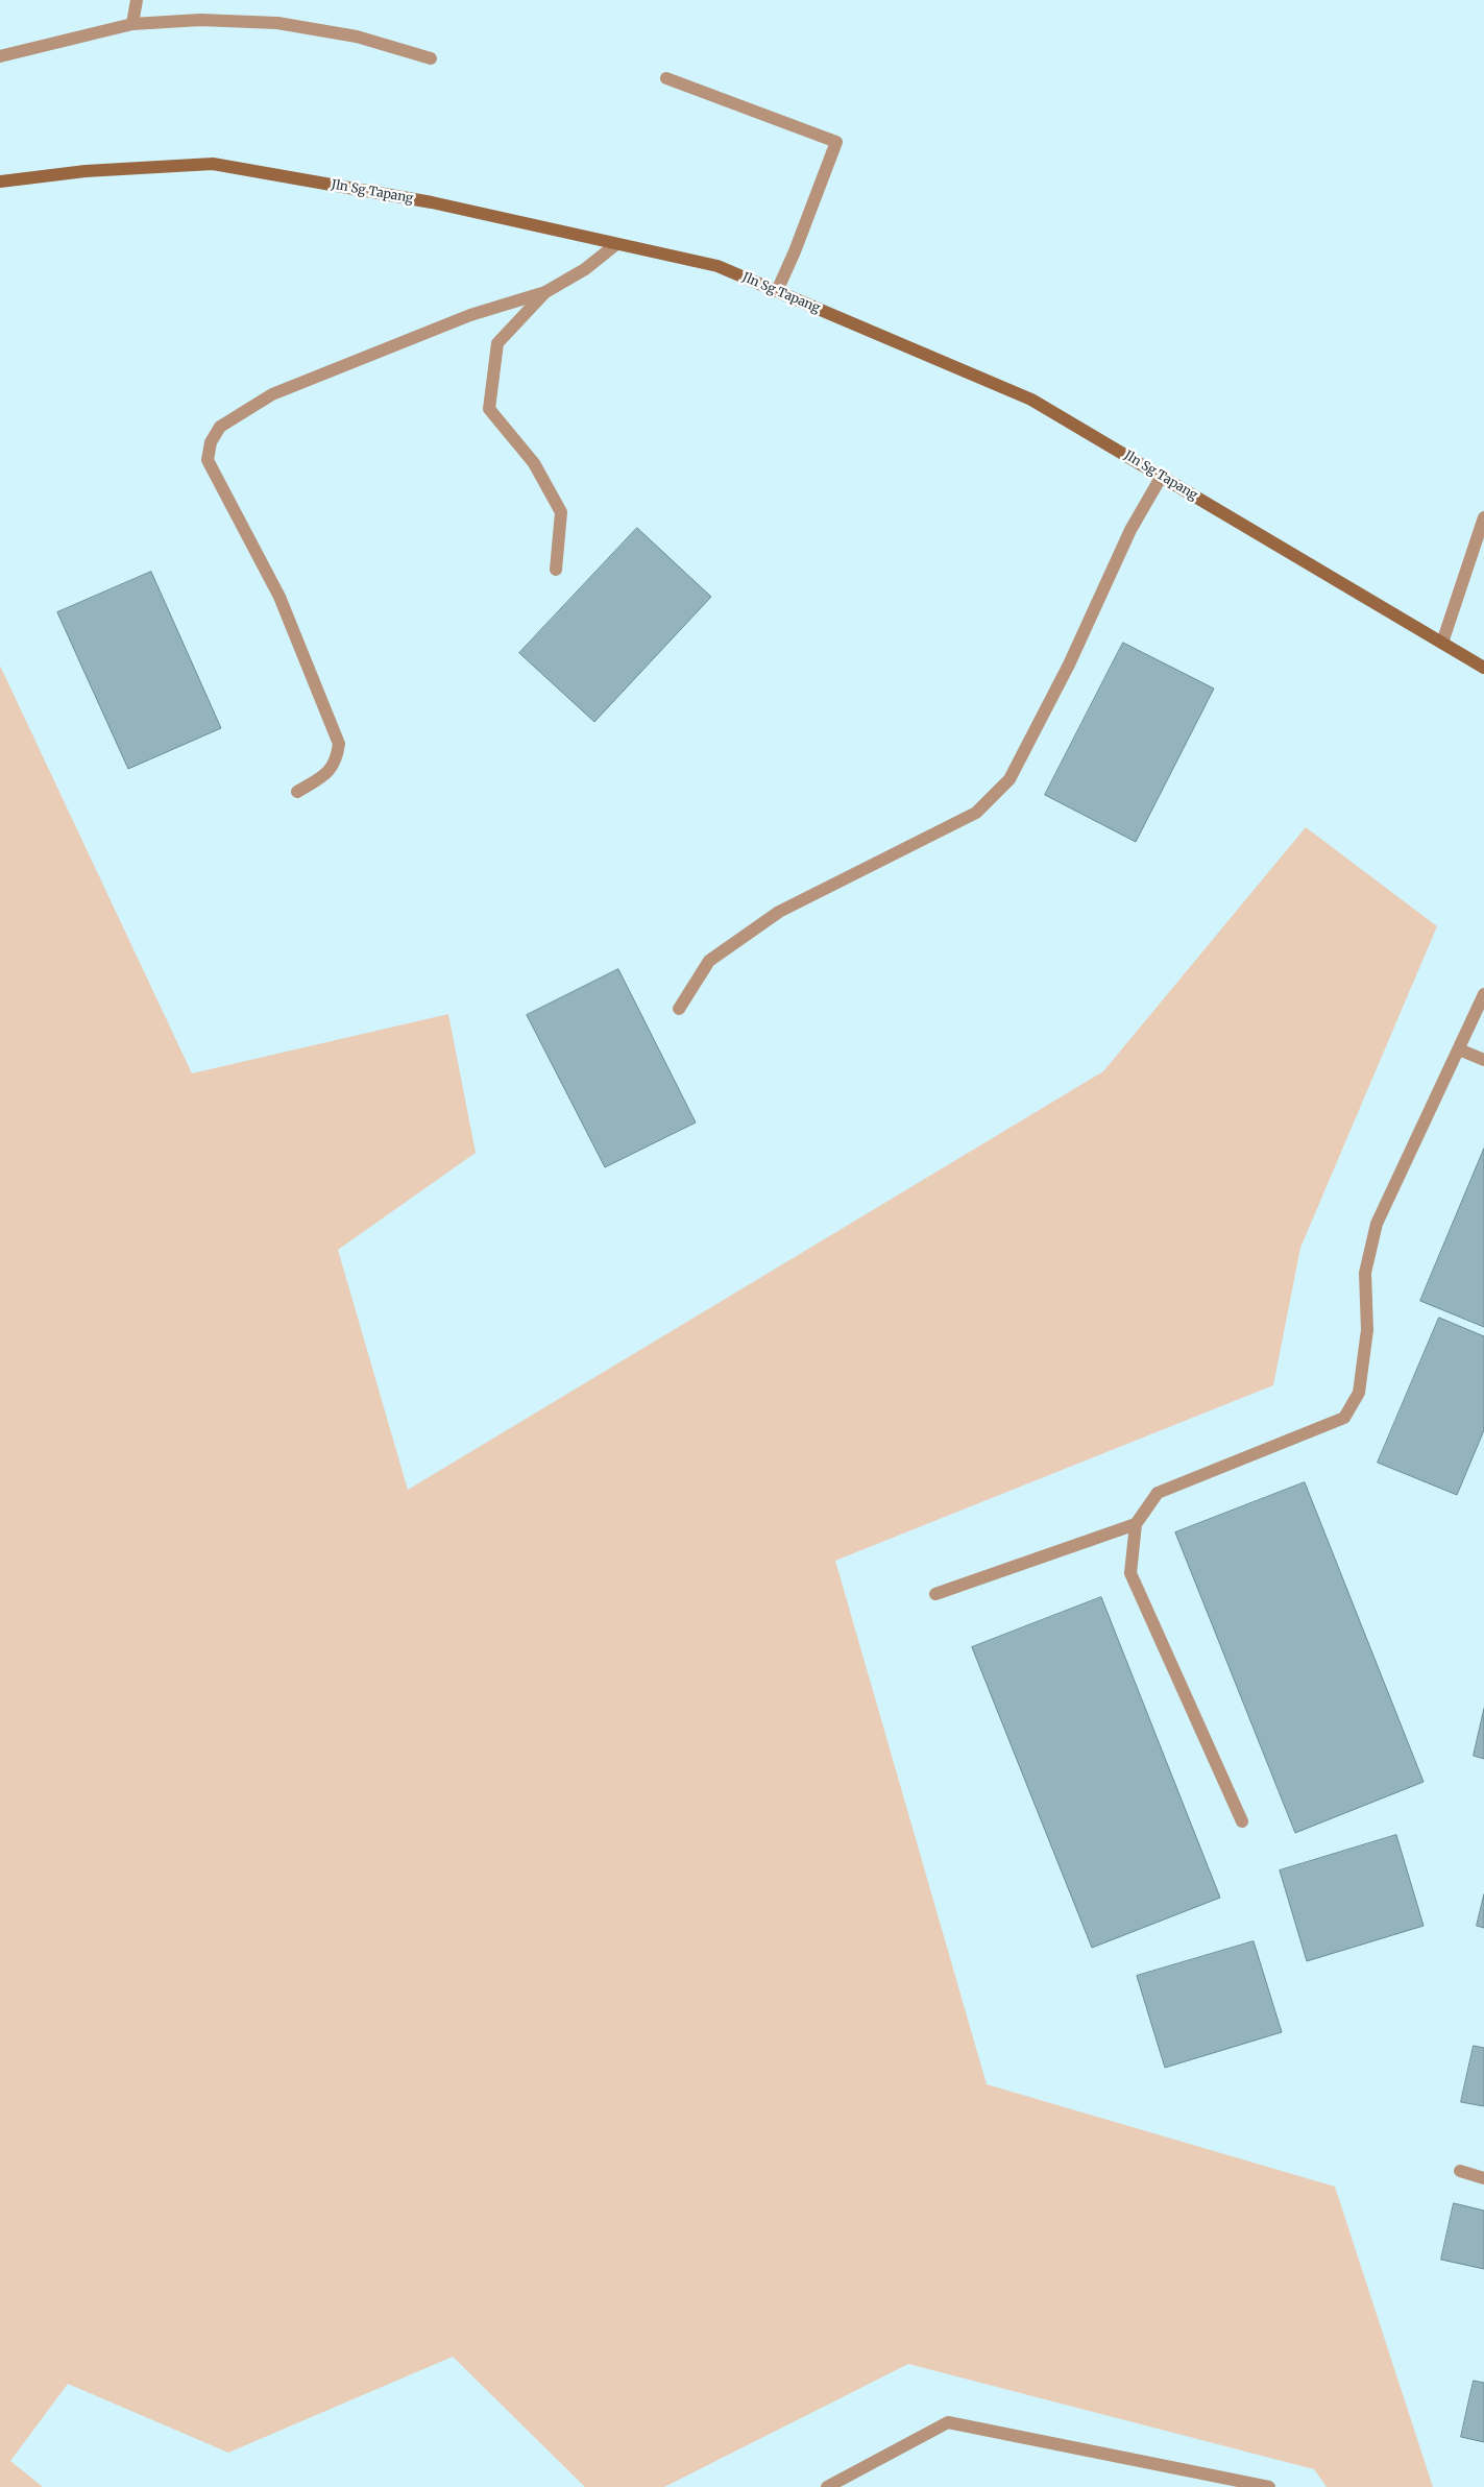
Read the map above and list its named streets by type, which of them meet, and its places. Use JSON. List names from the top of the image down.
{
  "streets": {
    "street": ["Jln Sg Tapang"]
  }
}
